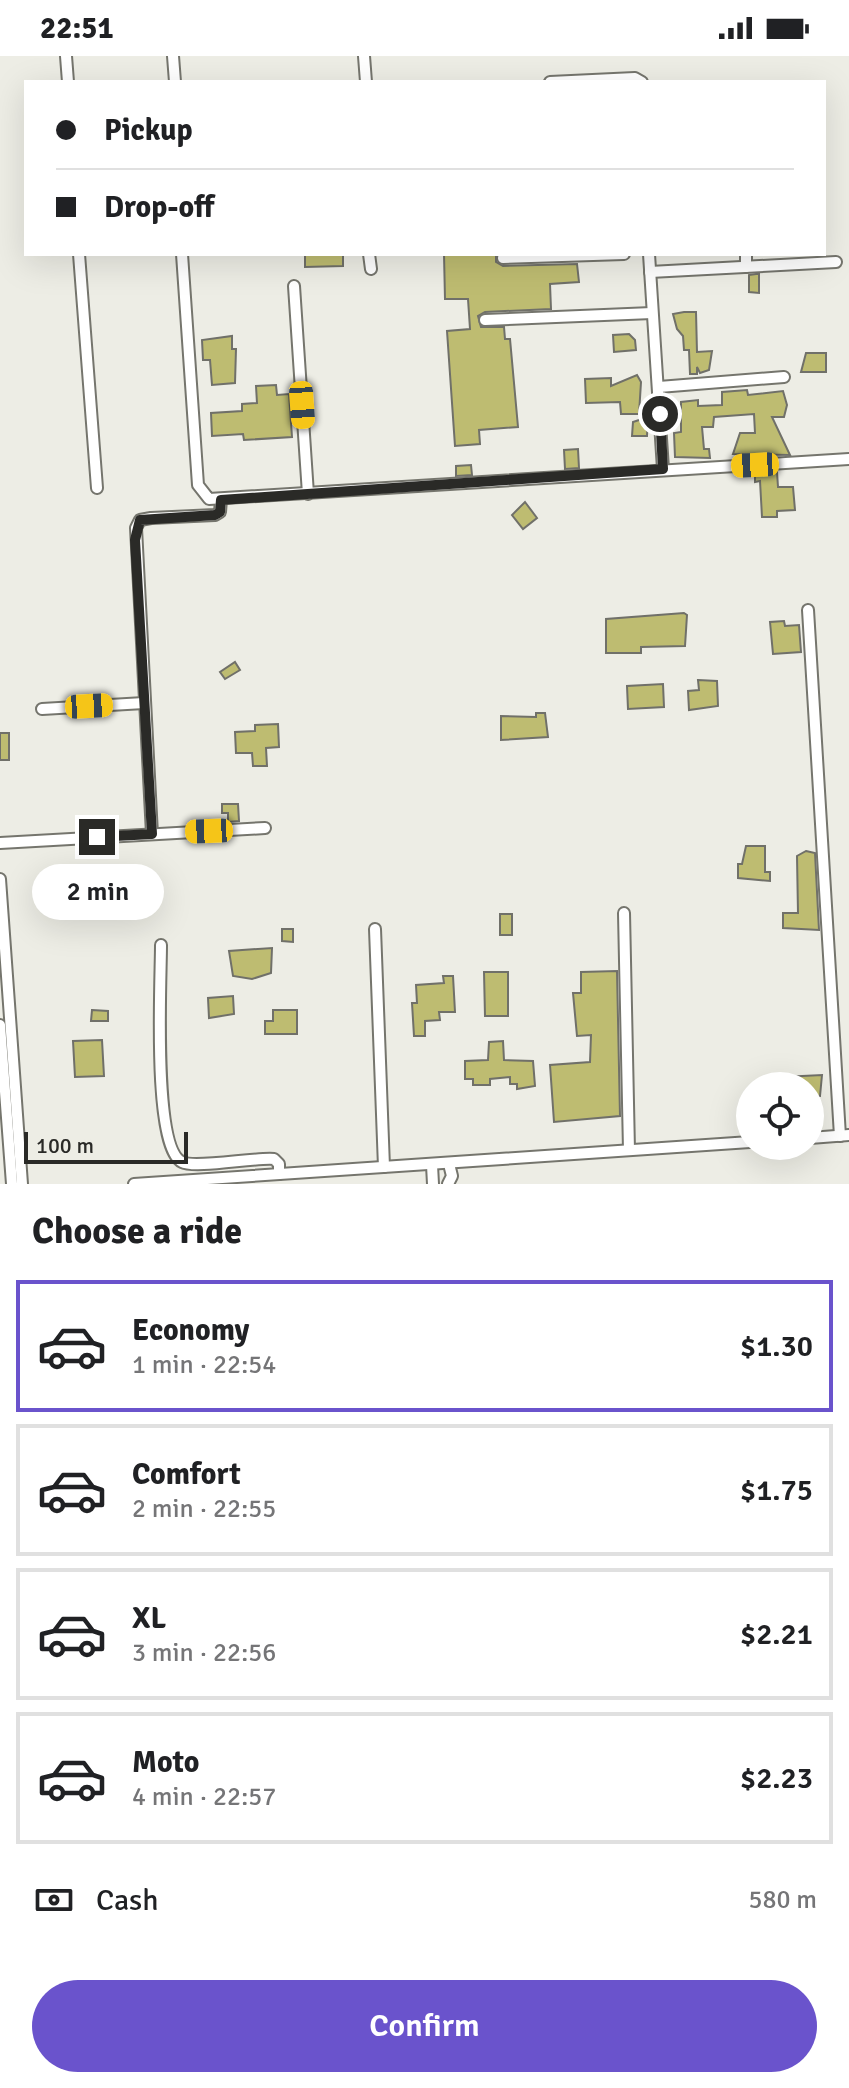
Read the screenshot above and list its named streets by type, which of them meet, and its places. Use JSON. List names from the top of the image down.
{
  "scale_bar": "100 m",
  "page": {
    "status": "22:51",
    "banner": ["Pickup", "Drop-off"],
    "bubble": "2 min",
    "scale": "100 m",
    "heading": "Choose a ride",
    "list": [
      {
        "name": "Economy",
        "note": "1 min · 22:54",
        "value": "$1.30"
      },
      {
        "name": "Comfort",
        "note": "2 min · 22:55",
        "value": "$1.75"
      },
      {
        "name": "XL",
        "note": "3 min · 22:56",
        "value": "$2.21"
      },
      {
        "name": "Moto",
        "note": "4 min · 22:57",
        "value": "$2.23"
      }
    ],
    "pay": ["Cash", "580 m"],
    "buttons": "Confirm"
  }
}
